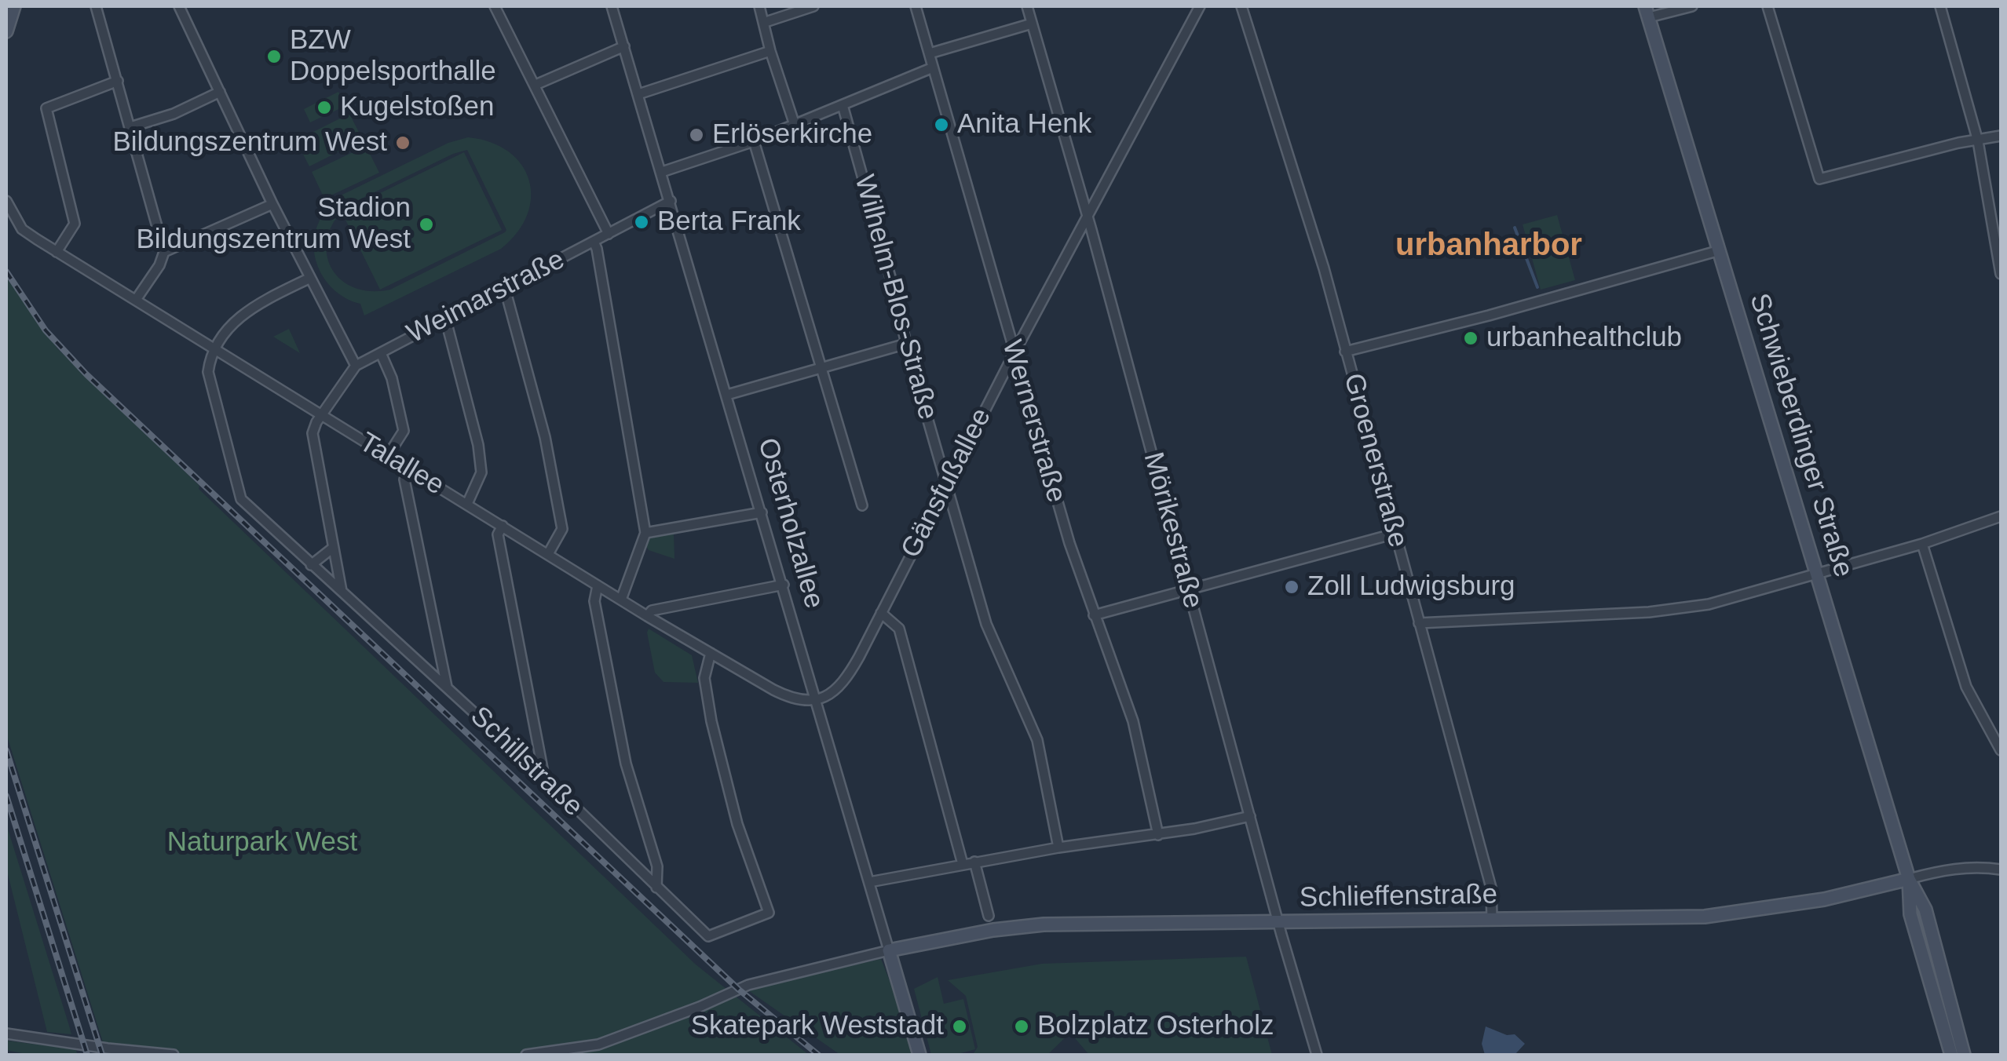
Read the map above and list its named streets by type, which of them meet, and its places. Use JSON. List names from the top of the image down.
{
  "streets": {
    "main road": ["Schwieberdinger Straße", "Osterholzallee", "Schlieffenstraße"],
    "street": [
      "Weimarstraße",
      "Wilhelm-Blos-Straße",
      "Wernerstraße",
      "Groenerstraße",
      "Talallee",
      "Gänsfußallee",
      "Mörikestraße",
      "Schillstraße"
    ]
  },
  "crossings": [
    ["Weimarstraße", "Talallee"],
    ["Weimarstraße", "Osterholzallee"],
    ["Wilhelm-Blos-Straße", "Gänsfußallee"],
    ["Wernerstraße", "Gänsfußallee"],
    ["Schwieberdinger Straße", "Schlieffenstraße"],
    ["Groenerstraße", "Schlieffenstraße"],
    ["Talallee", "Gänsfußallee"],
    ["Talallee", "Osterholzallee"],
    ["Talallee", "Schillstraße"],
    ["Gänsfußallee", "Osterholzallee"],
    ["Gänsfußallee", "Mörikestraße"],
    ["Osterholzallee", "Schlieffenstraße"],
    ["Mörikestraße", "Schlieffenstraße"]
  ],
  "districts": ["urbanharbor"],
  "parks": ["Naturpark West"],
  "places": [
    "BZW Doppelsporthalle",
    "Kugelstoßen",
    "Anita Henk",
    "Erlöserkirche",
    "Bildungszentrum West",
    "Berta Frank",
    "Stadion Bildungszentrum West",
    "urbanhealthclub",
    "Zoll Ludwigsburg",
    "Skatepark Weststadt",
    "Bolzplatz Osterholz"
  ]
}
